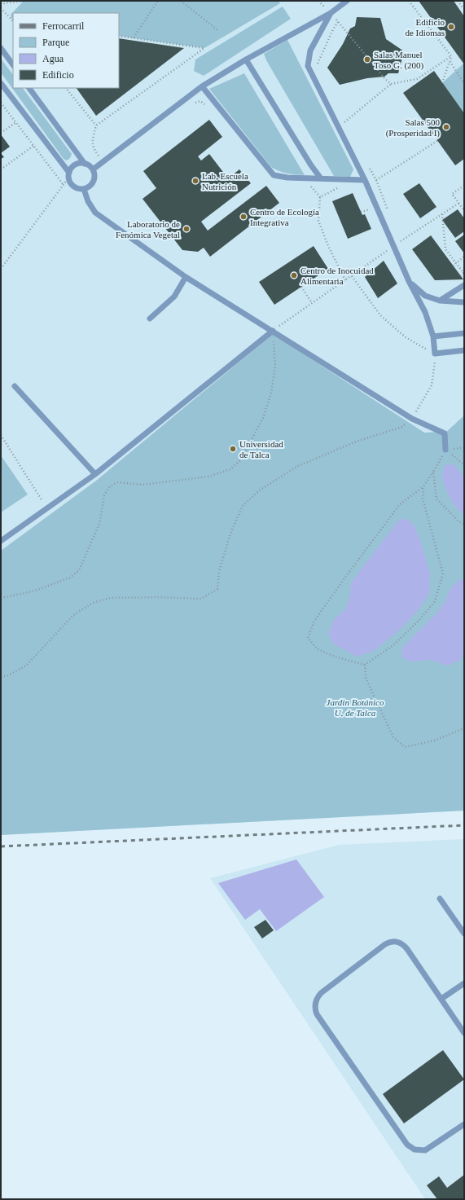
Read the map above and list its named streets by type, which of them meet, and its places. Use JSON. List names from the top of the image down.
{
  "parks": ["Jardin Botánico U. de Talca"],
  "places": [
    "Edificio de Idiomas",
    "Salas Manuel Toso G. (200)",
    "Salas 500 (Prosperidad I)",
    "Lab. Escuela Nutrición",
    "Centro de Ecología Integrativa",
    "Laboratorio de Fenómica Vegetal",
    "Centro de Inocuidad Alimentaria",
    "Universidad de Talca"
  ],
  "legend": [
    "Ferrocarril",
    "Parque",
    "Agua",
    "Edificio"
  ]
}
